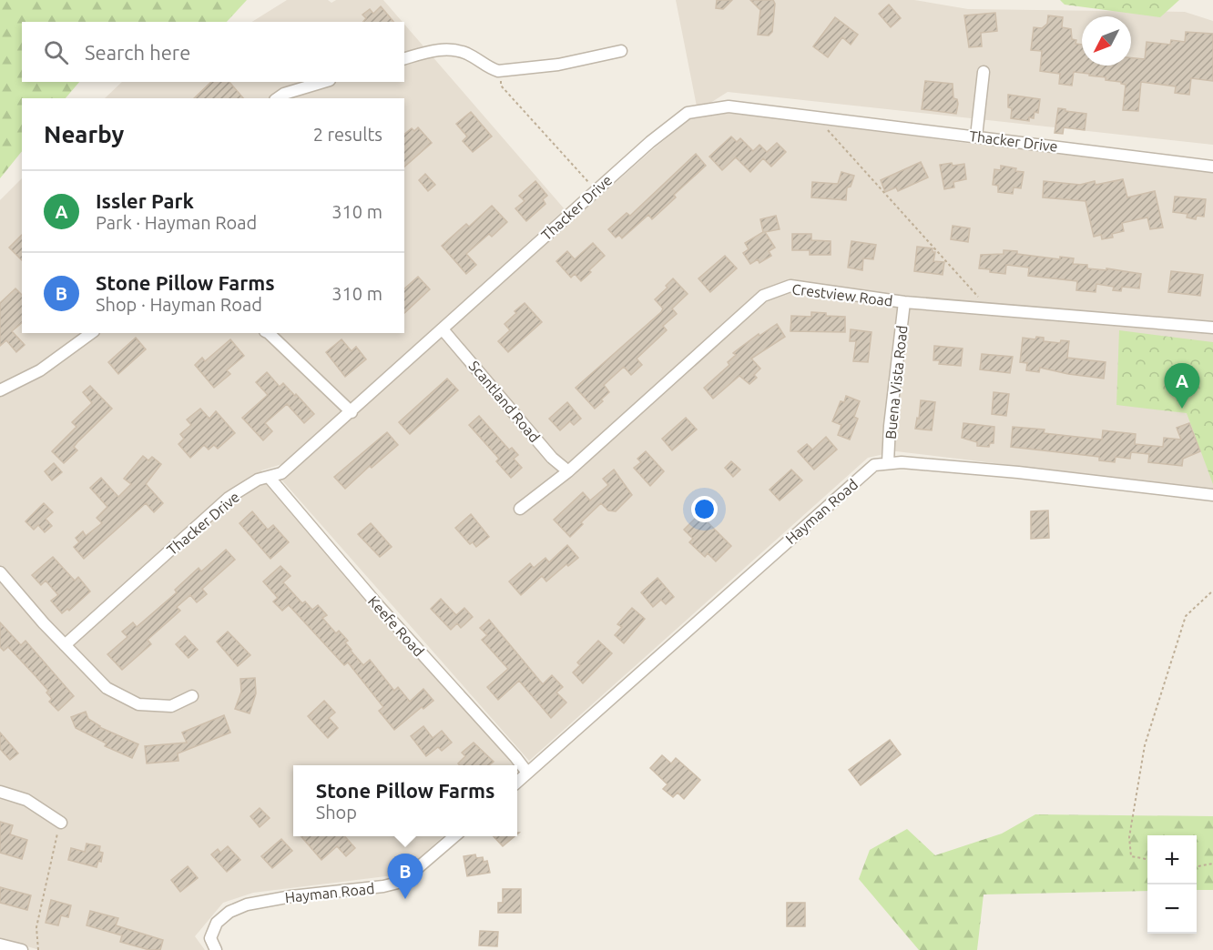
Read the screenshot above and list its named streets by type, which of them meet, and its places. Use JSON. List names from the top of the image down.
{
  "streets": {
    "street": [
      "Thacker Drive",
      "Crestview Road",
      "Buena Vista Road",
      "Scantland Road",
      "Hayman Road",
      "Keefe Road"
    ]
  },
  "crossings": [
    ["Thacker Drive", "Scantland Road"],
    ["Thacker Drive", "Keefe Road"],
    ["Crestview Road", "Buena Vista Road"],
    ["Crestview Road", "Scantland Road"],
    ["Buena Vista Road", "Hayman Road"],
    ["Hayman Road", "Keefe Road"]
  ],
  "north": "bottom left",
  "page": {
    "search": "Search here",
    "heading": ["Nearby", "2 results"],
    "list": [
      {
        "mark": "A",
        "name": "Issler Park",
        "note": "Park · Hayman Road",
        "value": "310 m"
      },
      {
        "mark": "B",
        "name": "Stone Pillow Farms",
        "note": "Shop · Hayman Road",
        "value": "310 m"
      }
    ],
    "pins": ["A", "B"],
    "popup": ["Stone Pillow Farms", "Shop"],
    "map_buttons": ["+", "−"]
  }
}
